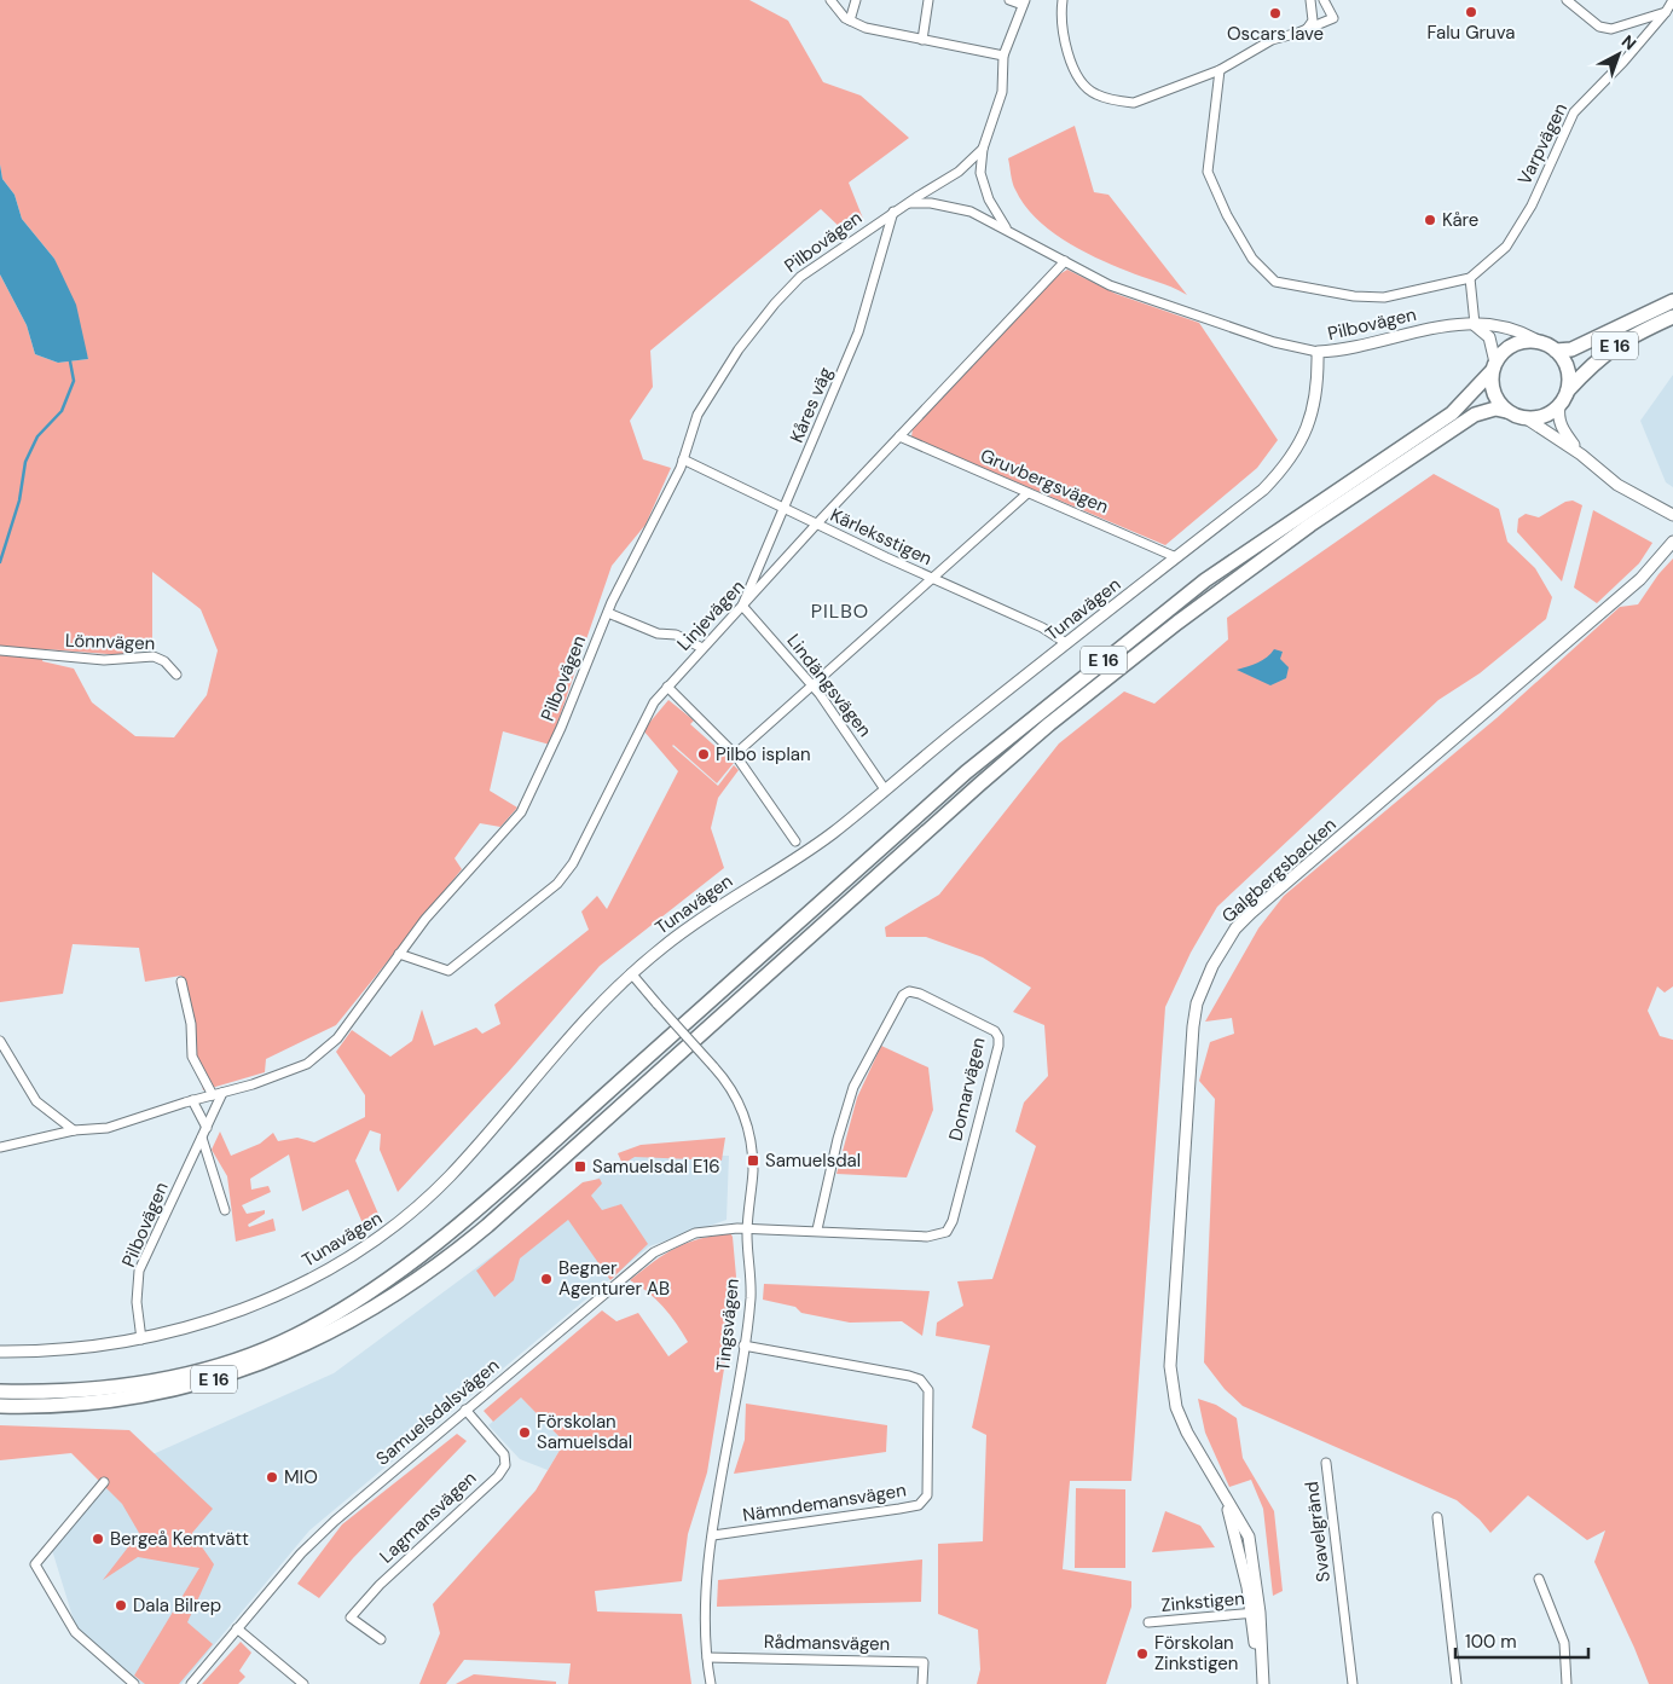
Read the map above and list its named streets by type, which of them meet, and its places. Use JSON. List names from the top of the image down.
{
  "streets": {
    "highway": ["E 16"],
    "street": [
      "Varpvägen",
      "Pilbovägen",
      "Kåres väg",
      "Gruvbergsvägen",
      "Kärleksstigen",
      "Tunavägen",
      "Linjevägen",
      "Lönnvägen",
      "Lindängsvägen",
      "Galgbergsbacken",
      "Domarvägen",
      "Tingsvägen",
      "Samuelsdalsvägen",
      "Nämndemansvägen",
      "Lagmansvägen",
      "Svavelgränd",
      "Zinkstigen",
      "Rådmansvägen"
    ]
  },
  "crossings": [
    ["Pilbovägen", "E 16"],
    ["Pilbovägen", "Kåres väg"],
    ["Pilbovägen", "Kärleksstigen"],
    ["Pilbovägen", "Tunavägen"],
    ["Pilbovägen", "Linjevägen"],
    ["Kåres väg", "Kärleksstigen"],
    ["Kåres väg", "Linjevägen"],
    ["Kåres väg", "Lindängsvägen"],
    ["Gruvbergsvägen", "Tunavägen"],
    ["Gruvbergsvägen", "Linjevägen"],
    ["Kärleksstigen", "Tunavägen"],
    ["Kärleksstigen", "Linjevägen"],
    ["Tunavägen", "Lindängsvägen"],
    ["Tunavägen", "Tingsvägen"],
    ["Linjevägen", "Lindängsvägen"],
    ["Galgbergsbacken", "Zinkstigen"],
    ["Domarvägen", "Tingsvägen"],
    ["Domarvägen", "Samuelsdalsvägen"],
    ["Tingsvägen", "Samuelsdalsvägen"],
    ["Tingsvägen", "Nämndemansvägen"],
    ["Tingsvägen", "Rådmansvägen"],
    ["Samuelsdalsvägen", "Lagmansvägen"]
  ],
  "districts": ["PILBO"],
  "places": {
    "other": [
      "Falu Gruva",
      "Oscars lave",
      "Kåre",
      "Pilbo isplan",
      "Begner Agenturer AB",
      "Förskolan Samuelsdal",
      "MIO",
      "Bergeå Kemtvätt",
      "Dala Bilrep",
      "Förskolan Zinkstigen"
    ],
    "transit": ["Samuelsdal", "Samuelsdal E16"]
  },
  "scale_bar": "100 m",
  "north": "top right"
}
